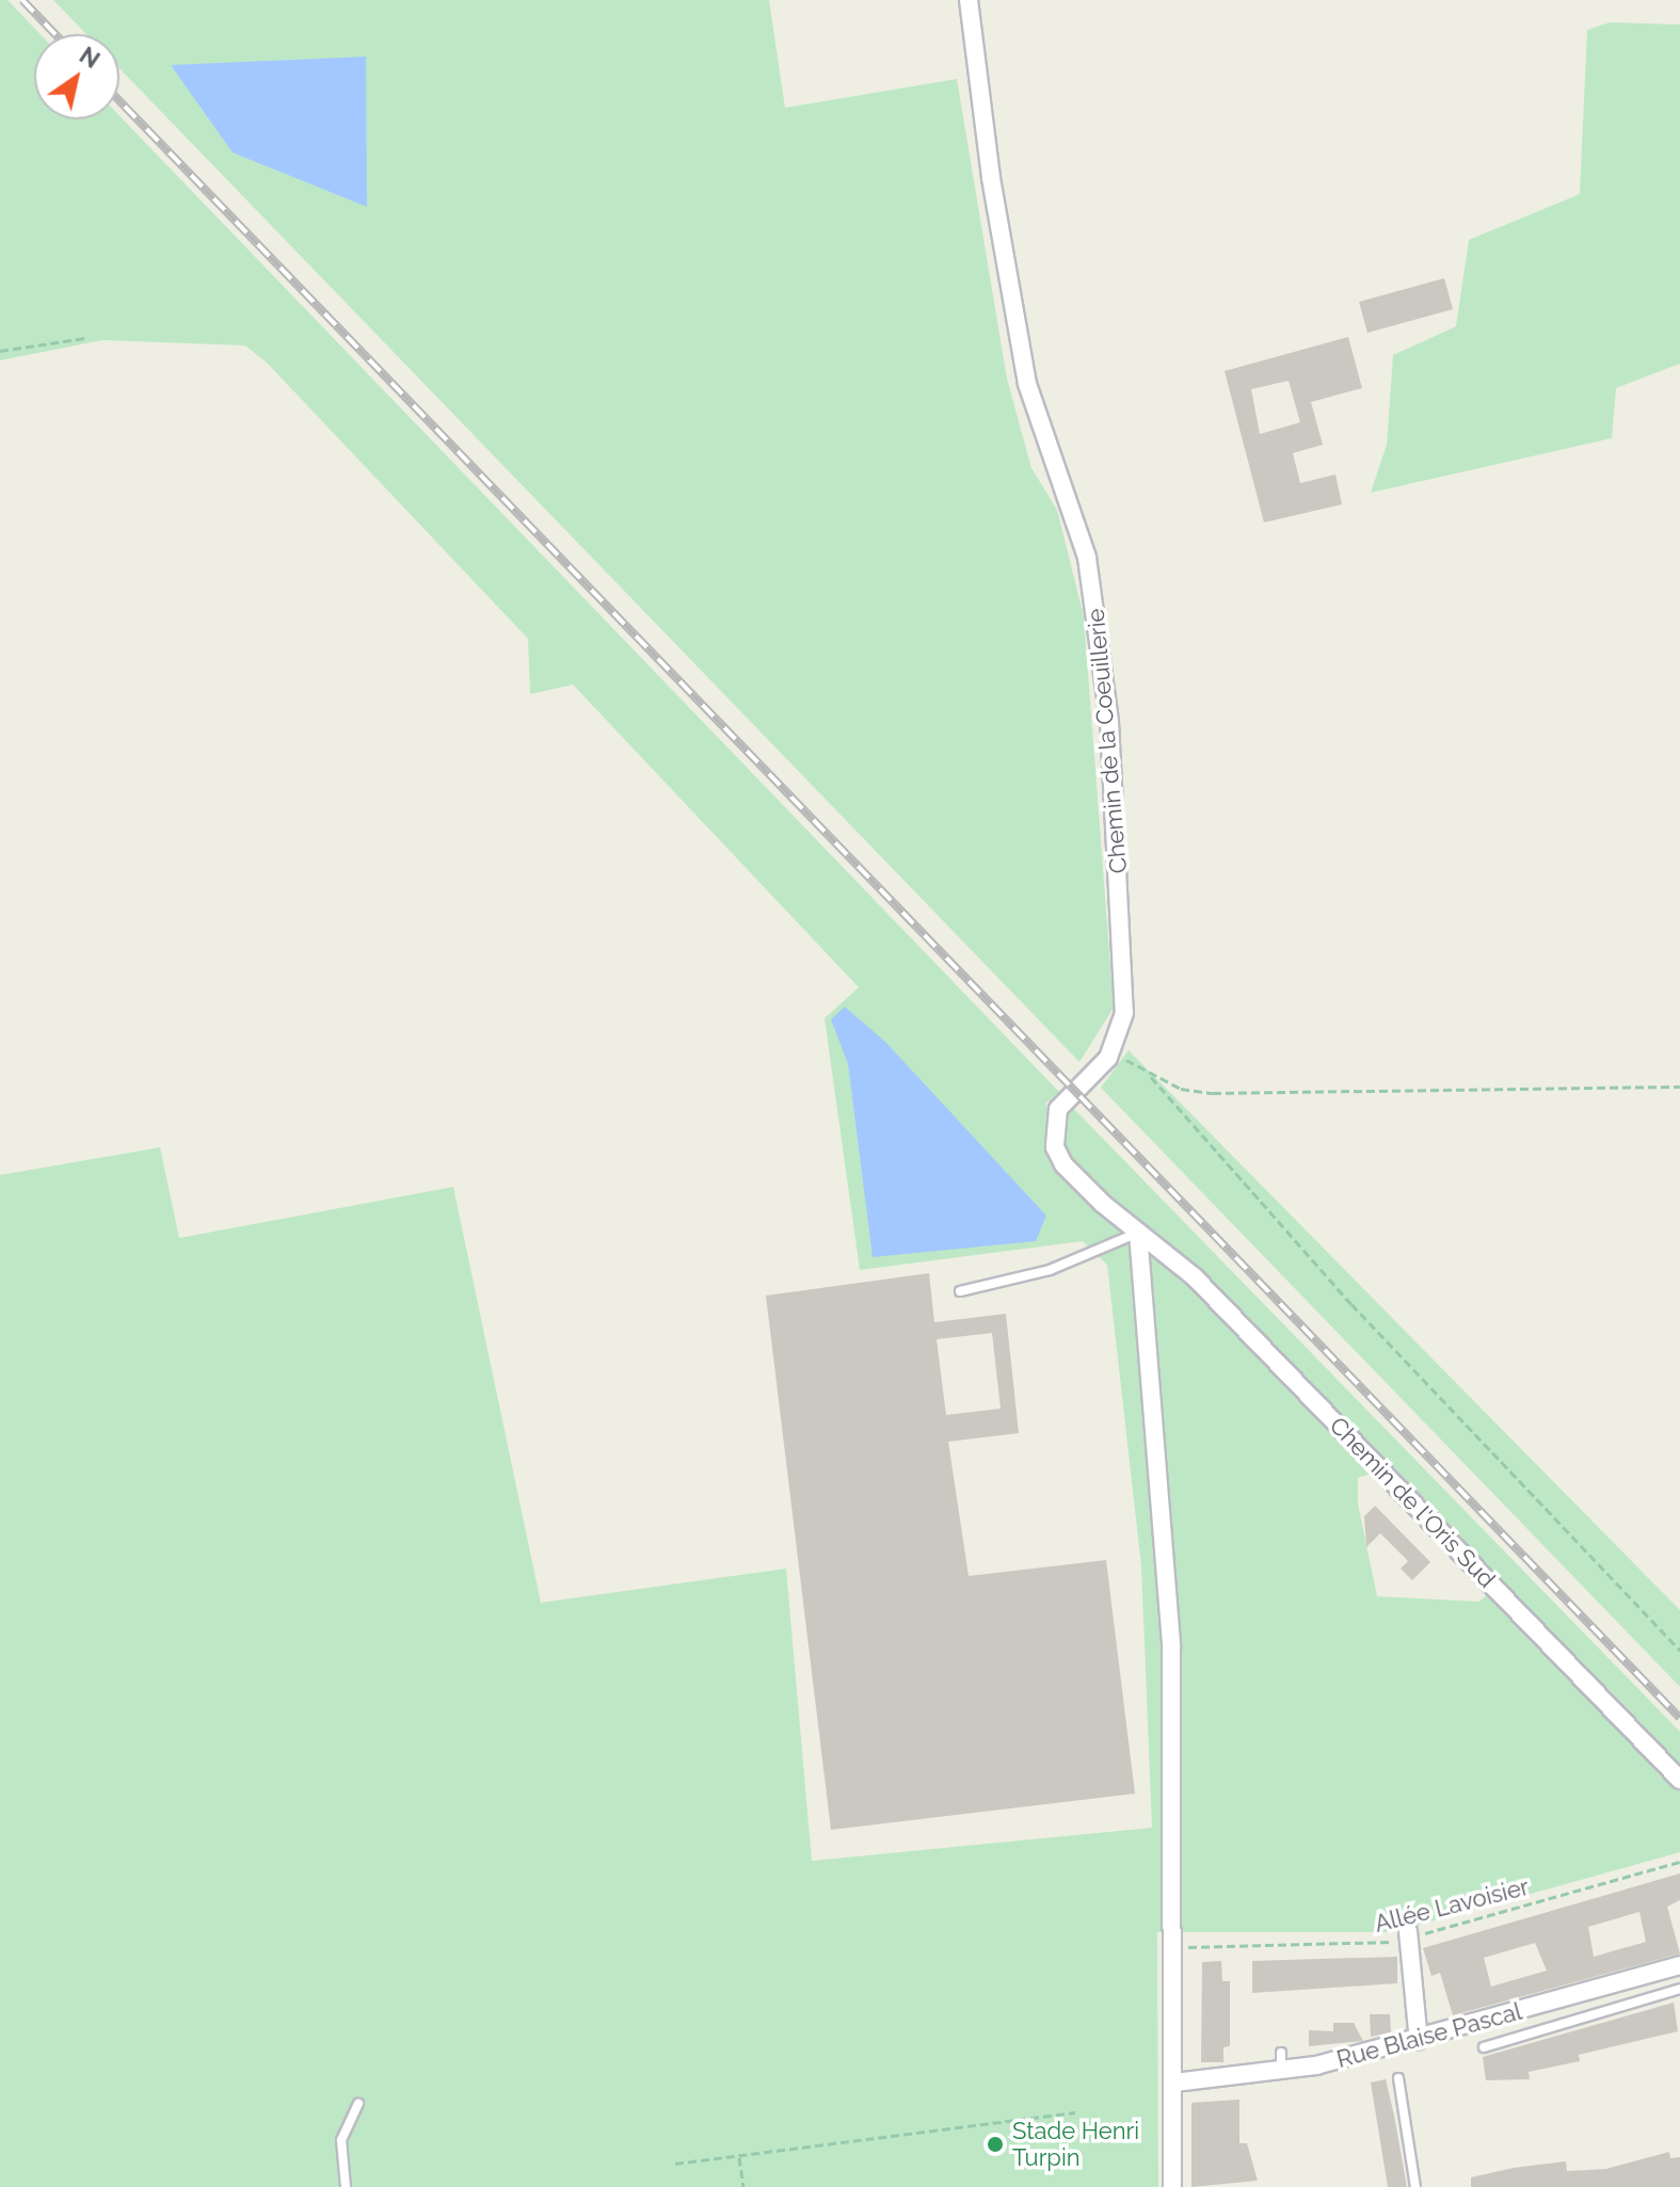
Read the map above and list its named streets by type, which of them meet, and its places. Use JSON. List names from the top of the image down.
{
  "streets": {
    "street": ["Chemin de la Coeuillerie", "Chemin de l'Oris Sud", "Rue Blaise Pascal"],
    "path": ["Allée Lavoisier"]
  },
  "crossings": [
    ["Chemin de la Coeuillerie", "Chemin de l'Oris Sud"]
  ],
  "places": ["Stade Henri Turpin"],
  "north": "top right"
}
